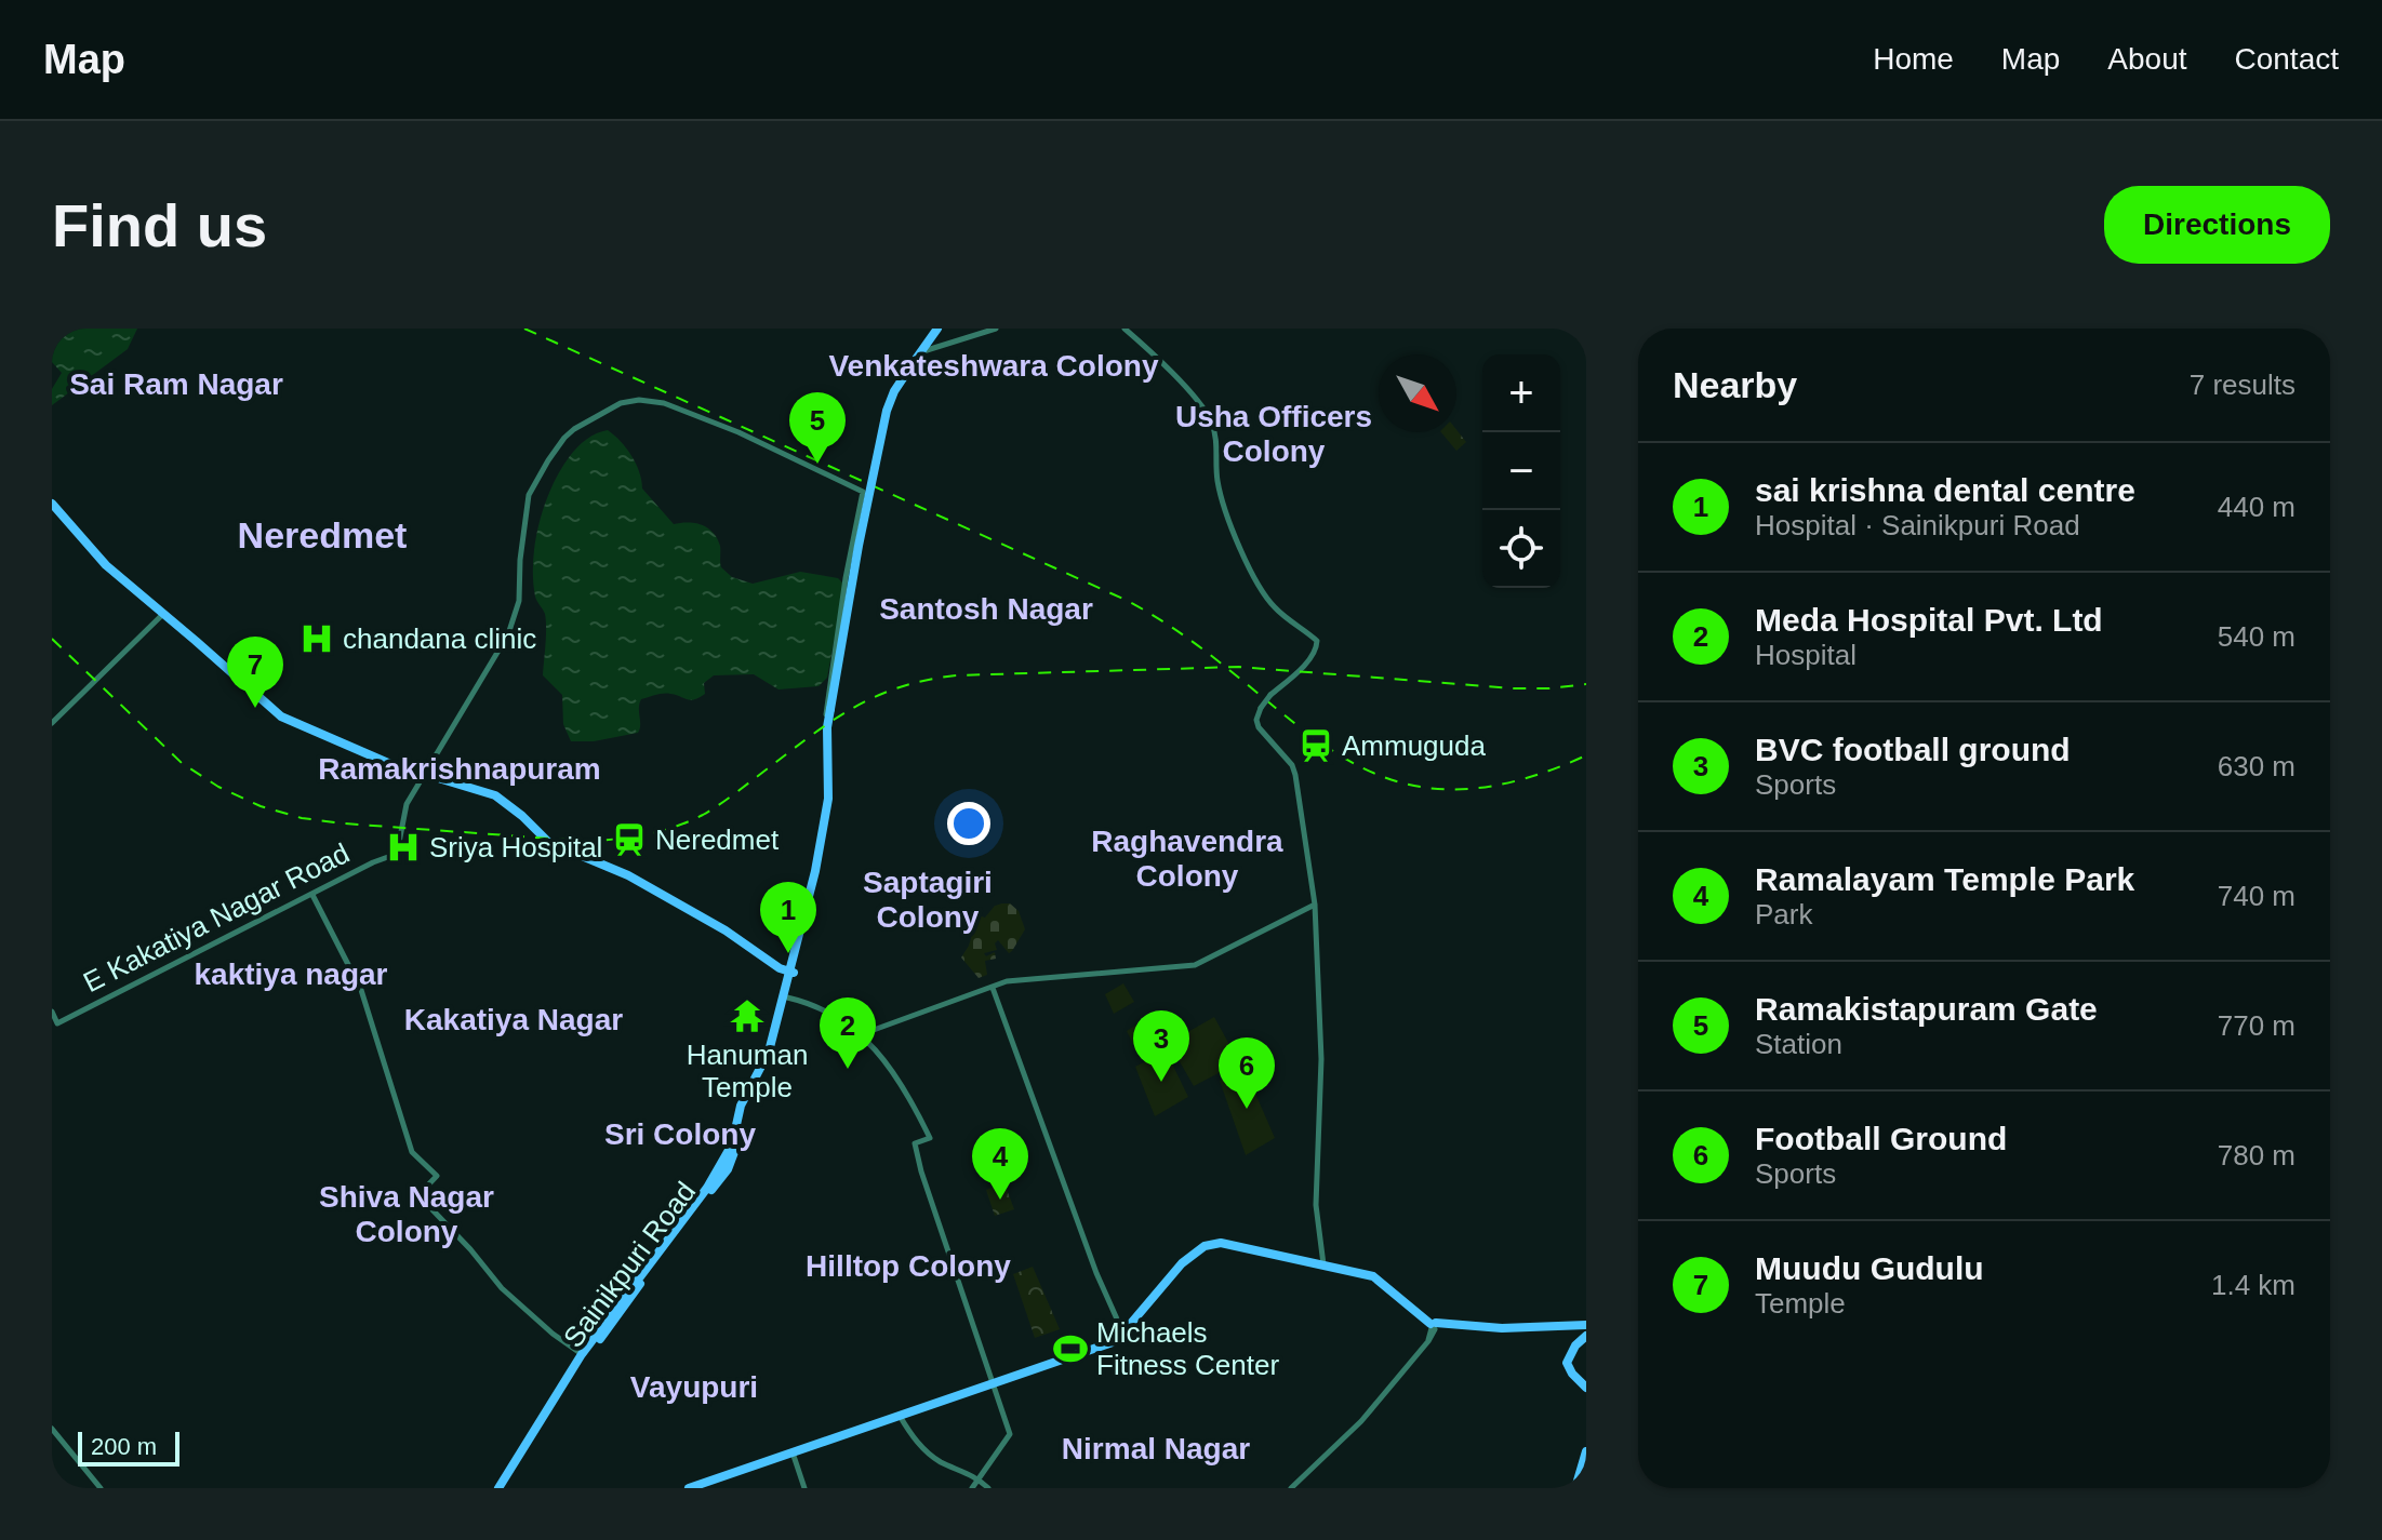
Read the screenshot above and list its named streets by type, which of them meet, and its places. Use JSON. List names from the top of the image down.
{
  "streets": {
    "main road": ["Sainikpuri Road"],
    "street": ["E Kakatiya Nagar Road"]
  },
  "districts": [
    "Venkateshwara Colony",
    "Sai Ram Nagar",
    "Usha Officers Colony",
    "Neredmet",
    "Santosh Nagar",
    "Ramakrishnapuram",
    "Raghavendra Colony",
    "Saptagiri Colony",
    "kaktiya nagar",
    "Kakatiya Nagar",
    "Sri Colony",
    "Shiva Nagar Colony",
    "Hilltop Colony",
    "Vayupuri",
    "Nirmal Nagar"
  ],
  "places": {
    "hospital": ["chandana clinic", "Sriya Hospital"],
    "station": ["Ammuguda", "Neredmet"],
    "temple": ["Hanuman Temple"],
    "sports": ["Michaels Fitness Center"]
  },
  "scale_bar": "200 m",
  "north": "bottom right",
  "page": {
    "header": "Map",
    "nav": [
      "Home",
      "Map",
      "About",
      "Contact"
    ],
    "buttons": "Directions",
    "title": "Find us",
    "heading": ["Nearby", "7 results"],
    "map_buttons": ["+", "−"],
    "pins": [
      "5",
      "7",
      "1",
      "2",
      "3",
      "6",
      "4"
    ],
    "list": [
      {
        "mark": "1",
        "name": "sai krishna dental centre",
        "note": "Hospital · Sainikpuri Road",
        "value": "440 m"
      },
      {
        "mark": "2",
        "name": "Meda Hospital Pvt. Ltd",
        "note": "Hospital",
        "value": "540 m"
      },
      {
        "mark": "3",
        "name": "BVC football ground",
        "note": "Sports",
        "value": "630 m"
      },
      {
        "mark": "4",
        "name": "Ramalayam Temple Park",
        "note": "Park",
        "value": "740 m"
      },
      {
        "mark": "5",
        "name": "Ramakistapuram Gate",
        "note": "Station",
        "value": "770 m"
      },
      {
        "mark": "6",
        "name": "Football Ground",
        "note": "Sports",
        "value": "780 m"
      },
      {
        "mark": "7",
        "name": "Muudu Gudulu",
        "note": "Temple",
        "value": "1.4 km"
      }
    ],
    "scale": "200 m"
  }
}
